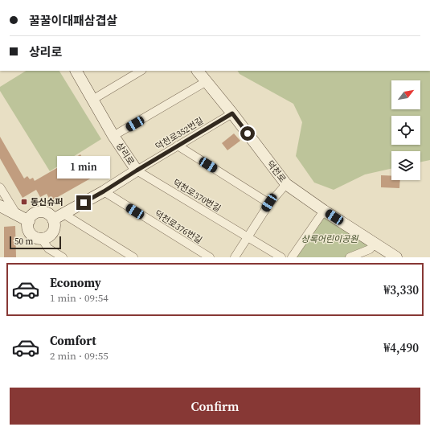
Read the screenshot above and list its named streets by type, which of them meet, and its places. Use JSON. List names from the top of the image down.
{
  "streets": {
    "street": [
      "덕천로352번길",
      "상리로",
      "덕천로",
      "덕천로370번길",
      "덕천로376번길"
    ]
  },
  "crossings": [
    ["덕천로352번길", "상리로"],
    ["덕천로352번길", "덕천로"],
    ["덕천로352번길", "덕천로370번길"],
    ["상리로", "덕천로370번길"],
    ["상리로", "덕천로376번길"]
  ],
  "parks": ["상록어린이공원"],
  "places": {
    "transit": ["동신슈퍼"]
  },
  "scale_bar": "50 m",
  "north": "top right",
  "page": {
    "banner": ["꿀꿀이대패삼겹살", "상리로"],
    "bubble": "1 min",
    "scale": "50 m",
    "list": [
      {
        "name": "Economy",
        "note": "1 min · 09:54",
        "value": "₩3,330"
      },
      {
        "name": "Comfort",
        "note": "2 min · 09:55",
        "value": "₩4,490"
      }
    ],
    "buttons": "Confirm"
  }
}
